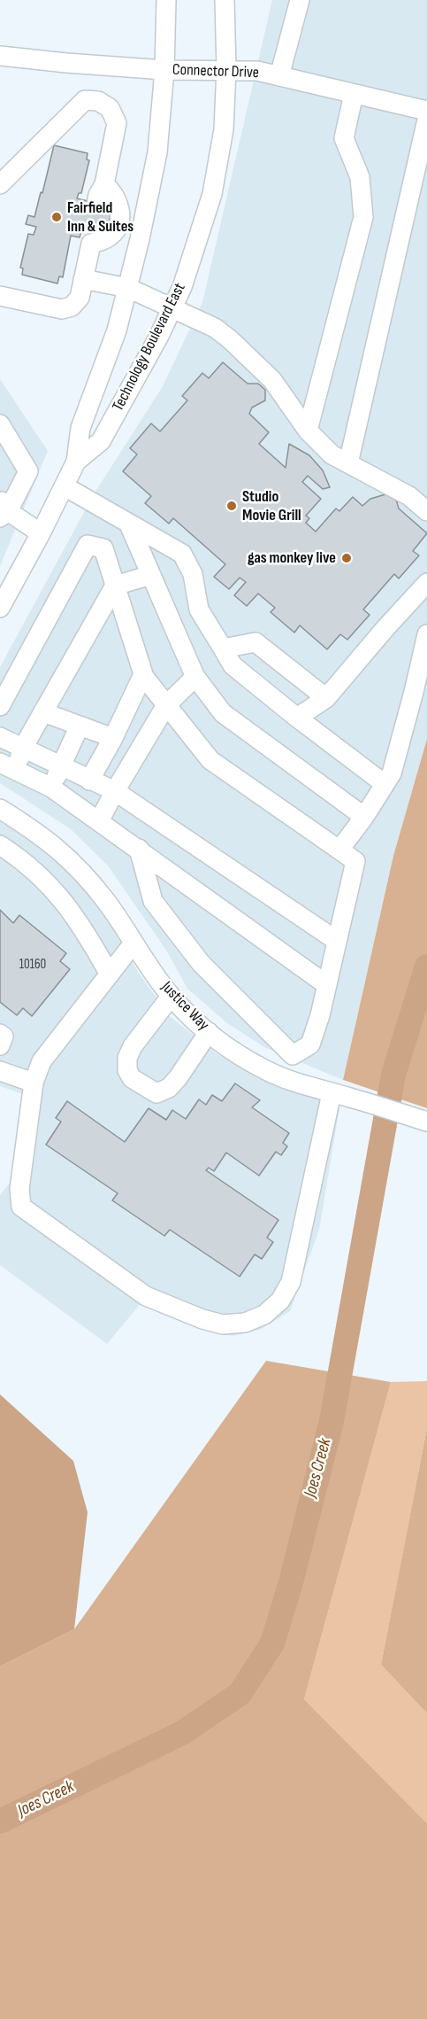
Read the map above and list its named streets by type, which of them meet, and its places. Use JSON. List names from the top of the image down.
{
  "streets": {
    "street": ["Connector Drive", "Technology Boulevard East", "Justice Way"]
  },
  "crossings": [
    ["Connector Drive", "Technology Boulevard East"]
  ],
  "water": ["Joes Creek"],
  "places": ["Fairfield Inn & Suites", "Studio Movie Grill", "gas monkey live"],
  "house_numbers": ["10160"]
}
